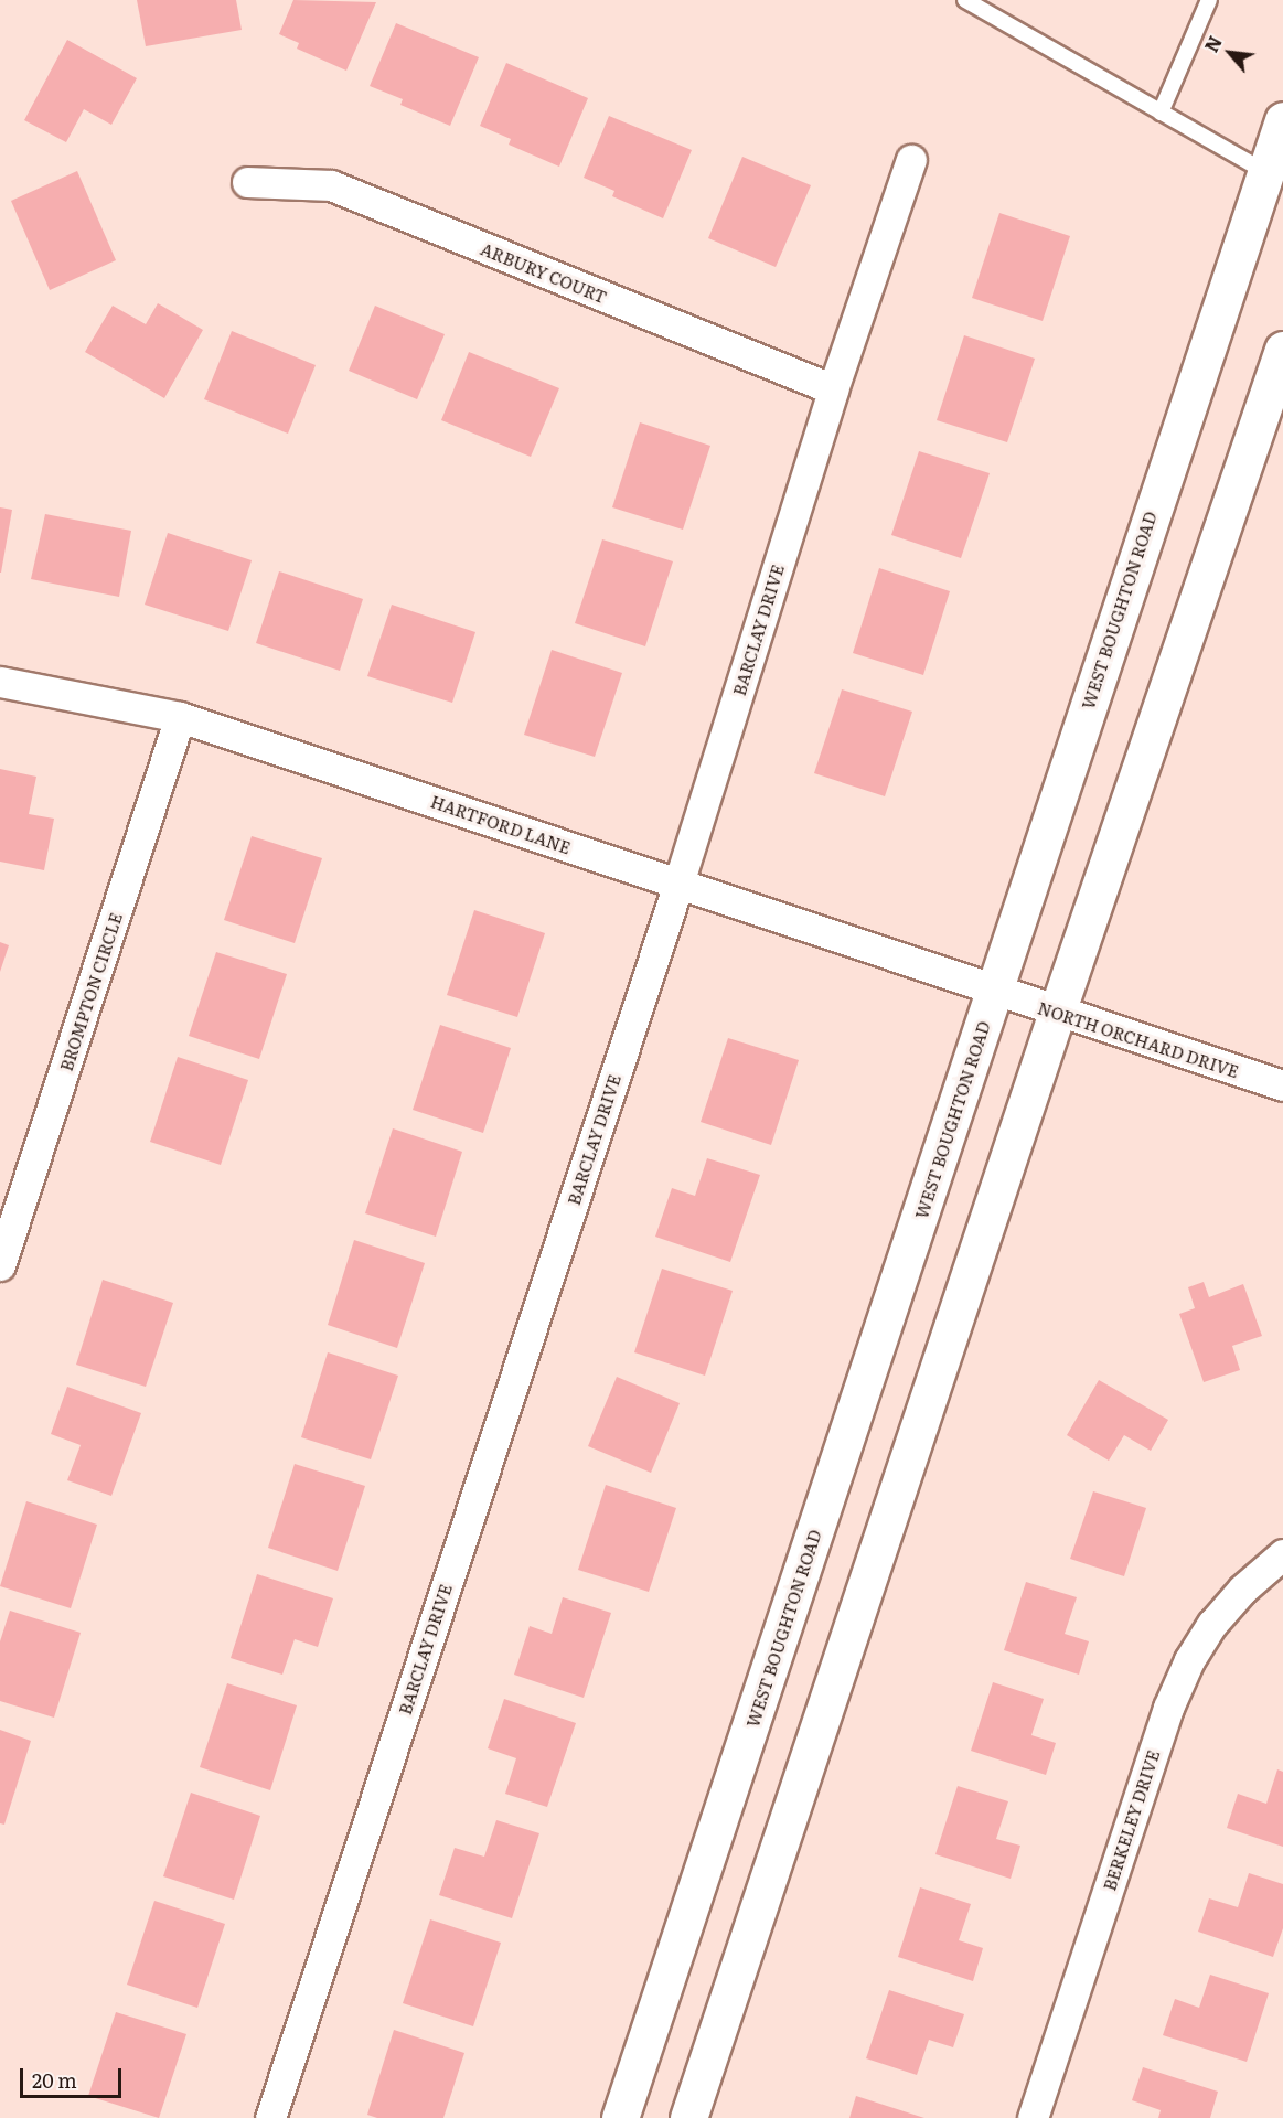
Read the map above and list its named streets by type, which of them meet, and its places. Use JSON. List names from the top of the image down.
{
  "streets": {
    "main road": ["WEST BOUGHTON ROAD"],
    "street": [
      "ARBURY COURT",
      "BARCLAY DRIVE",
      "HARTFORD LANE",
      "BROMPTON CIRCLE",
      "NORTH ORCHARD DRIVE",
      "BERKELEY DRIVE"
    ]
  },
  "crossings": [
    ["ARBURY COURT", "BARCLAY DRIVE"],
    ["WEST BOUGHTON ROAD", "HARTFORD LANE"],
    ["WEST BOUGHTON ROAD", "NORTH ORCHARD DRIVE"],
    ["BARCLAY DRIVE", "HARTFORD LANE"],
    ["HARTFORD LANE", "BROMPTON CIRCLE"],
    ["HARTFORD LANE", "NORTH ORCHARD DRIVE"]
  ],
  "scale_bar": "20 m",
  "north": "top left"
}
